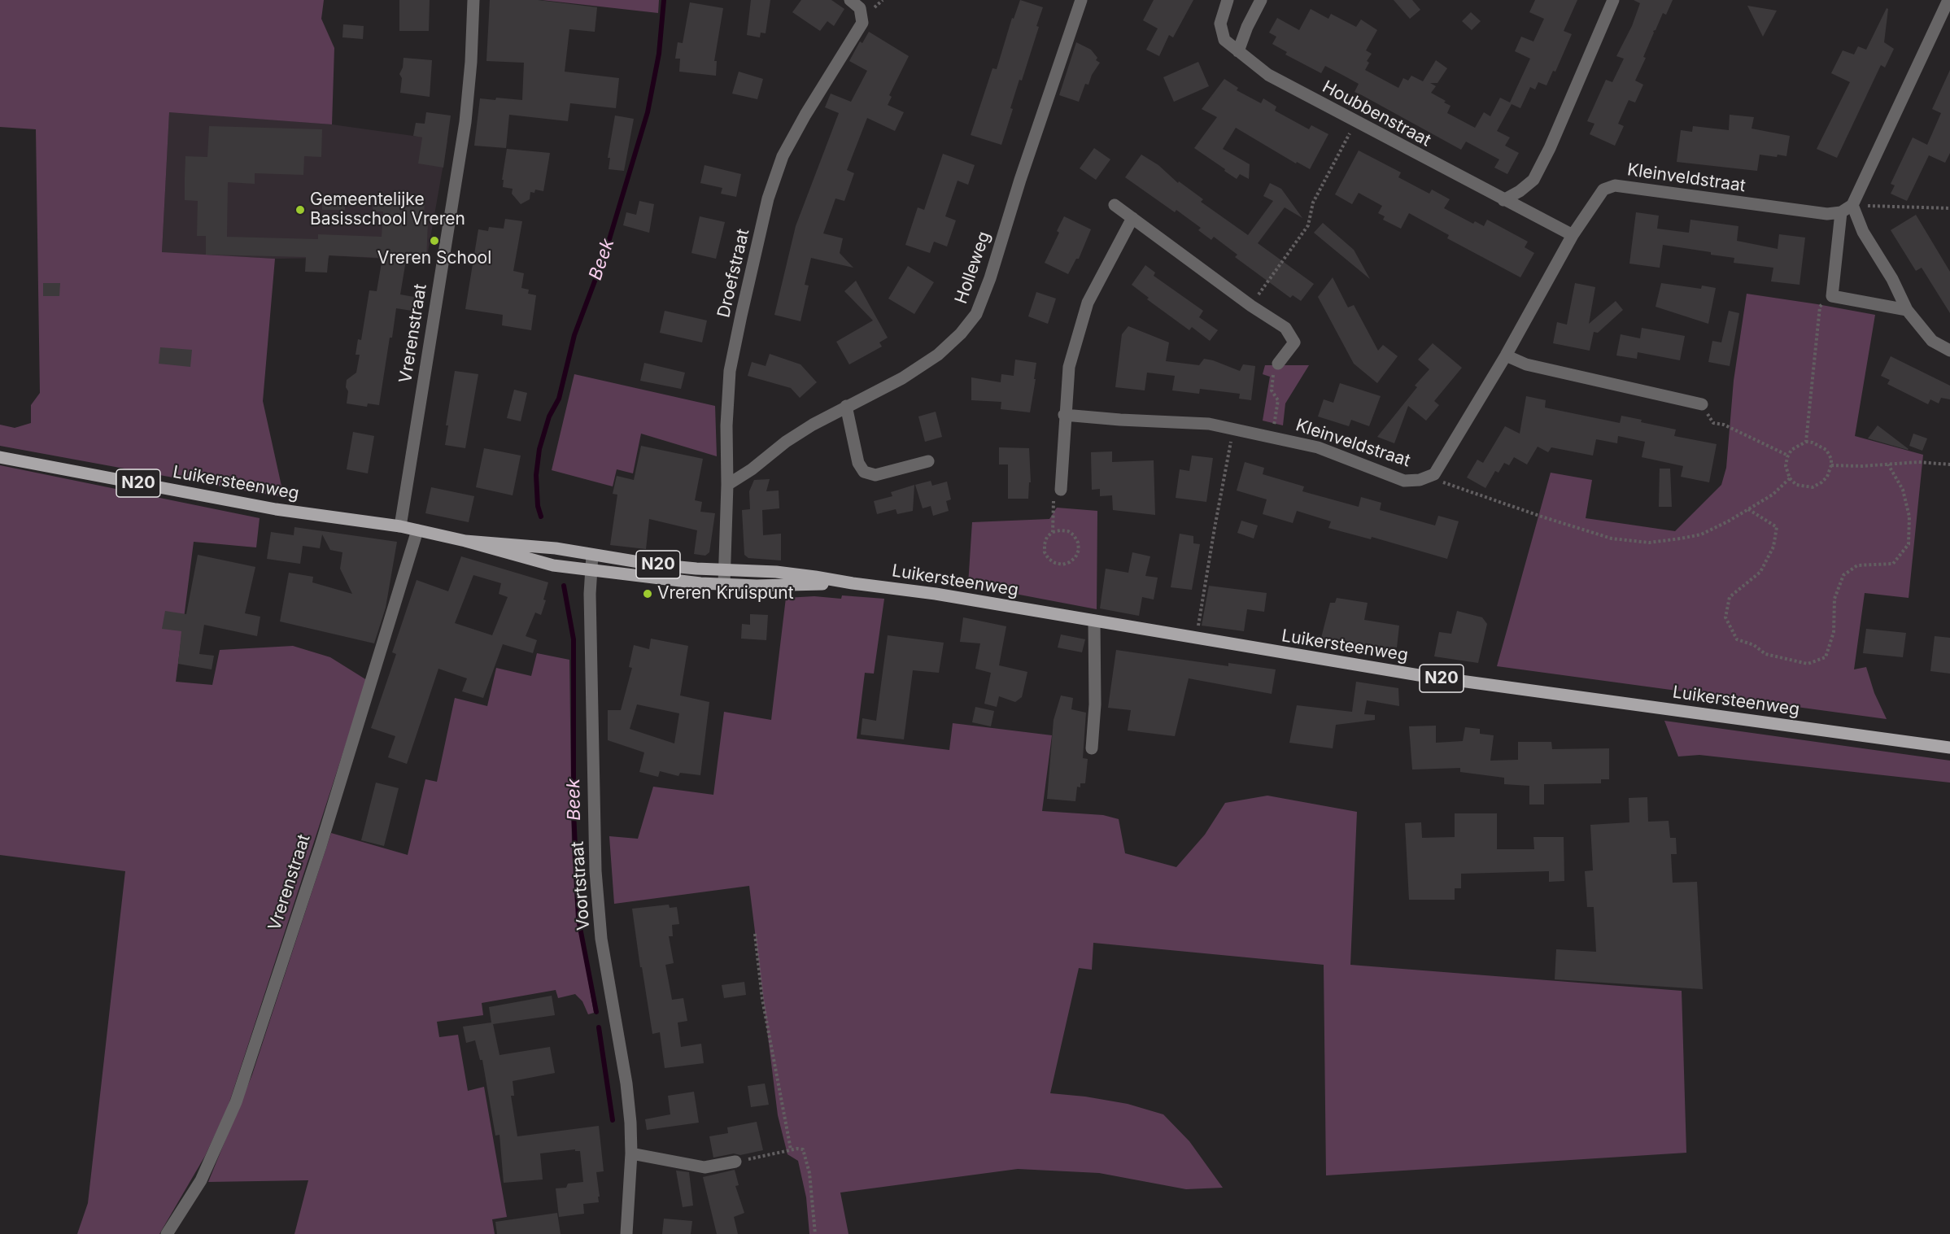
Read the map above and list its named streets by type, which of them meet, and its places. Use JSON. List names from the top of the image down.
{
  "streets": {
    "main road": ["N20", "Luikersteenweg"],
    "street": [
      "Houbbenstraat",
      "Kleinveldstraat",
      "Holleweg",
      "Droefstraat",
      "Vrerenstraat",
      "Voortstraat"
    ]
  },
  "crossings": [
    ["Houbbenstraat", "Kleinveldstraat"],
    ["Holleweg", "Droefstraat"],
    ["Droefstraat", "Luikersteenweg"],
    ["Vrerenstraat", "Luikersteenweg"],
    ["Luikersteenweg", "Voortstraat"]
  ],
  "water": ["Beek"],
  "places": ["Gemeentelijke Basisschool Vreren", "Vreren School", "Vreren Kruispunt"]
}
